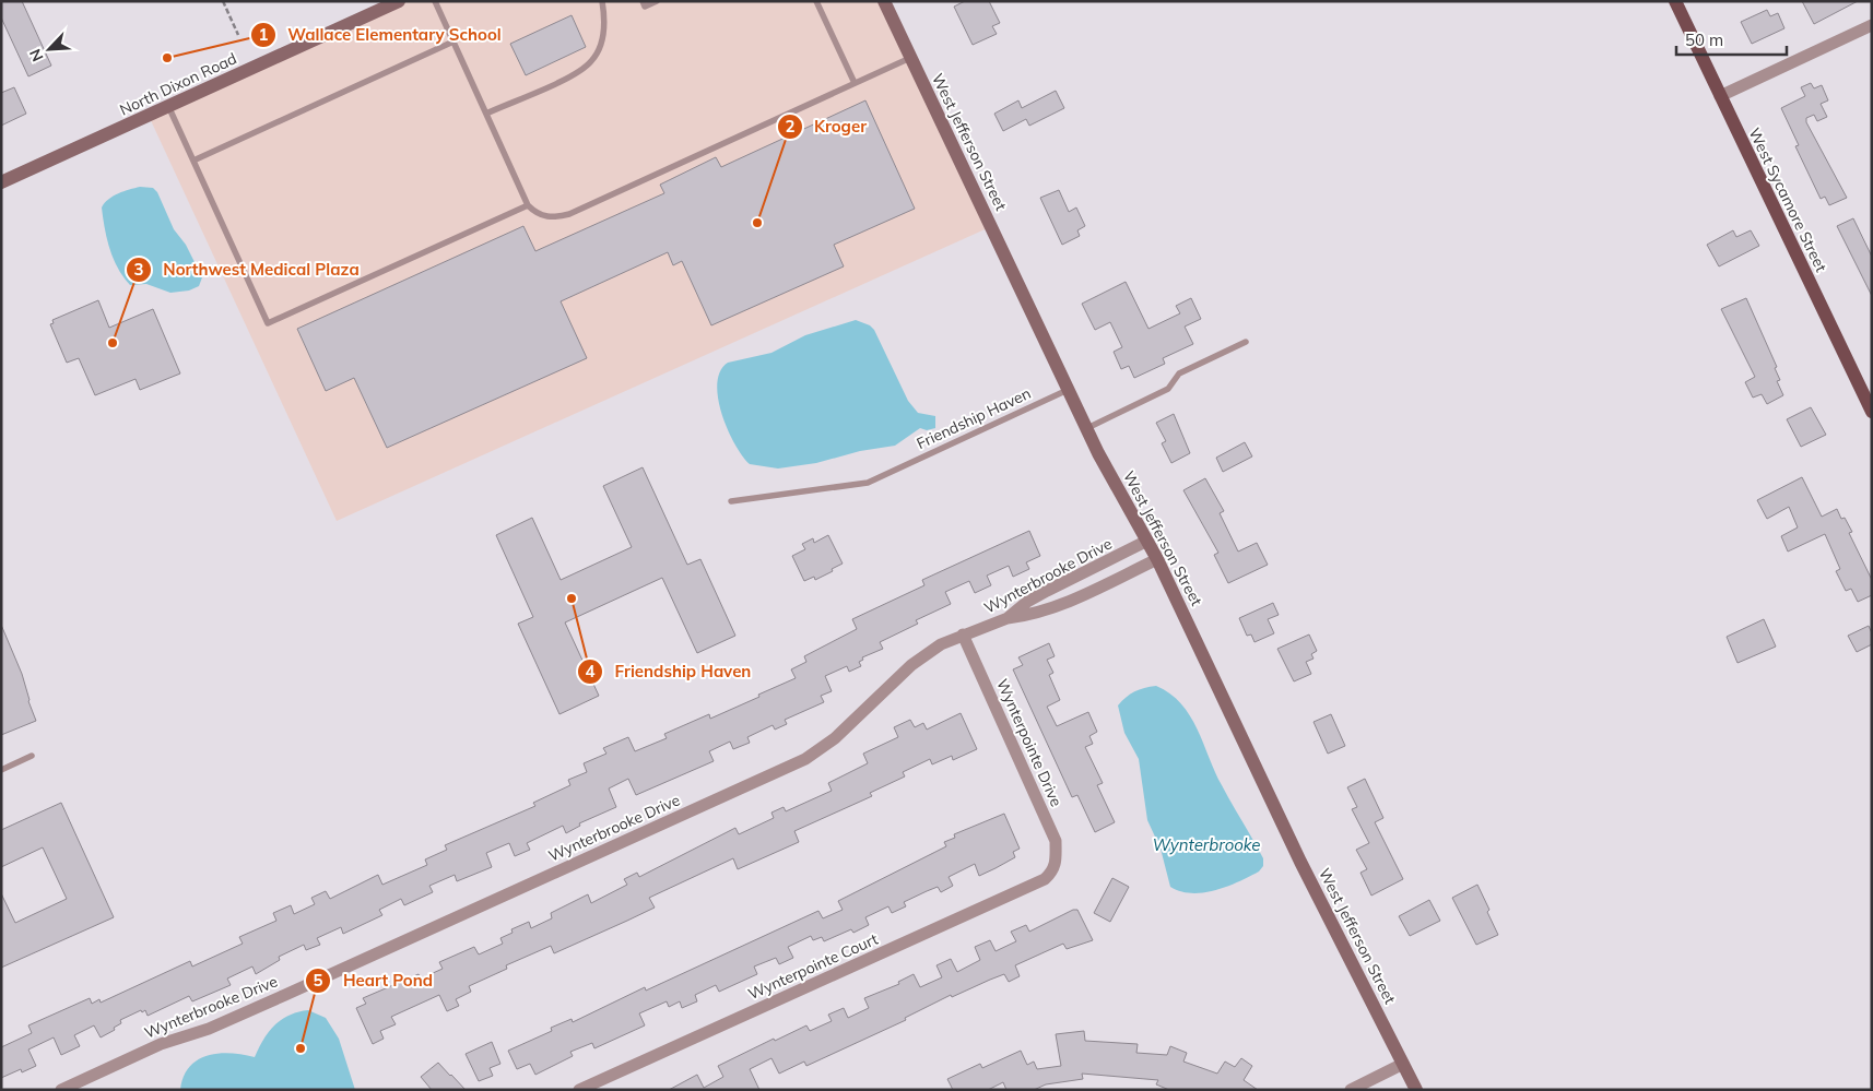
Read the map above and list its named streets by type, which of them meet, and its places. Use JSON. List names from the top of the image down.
{
  "streets": {
    "main road": ["West Sycamore Street"],
    "street": [
      "North Dixon Road",
      "West Jefferson Street",
      "Wynterbrooke Drive",
      "Wynterpointe Drive",
      "Wynterpointe Court"
    ],
    "lane": ["Friendship Haven"]
  },
  "crossings": [
    ["West Jefferson Street", "Friendship Haven"],
    ["West Jefferson Street", "Wynterbrooke Drive"],
    ["Wynterbrooke Drive", "Wynterpointe Drive"],
    ["Wynterpointe Drive", "Wynterpointe Court"]
  ],
  "water": ["Wynterbrooke"],
  "places": [
    "Wallace Elementary School",
    "Kroger",
    "Northwest Medical Plaza",
    "Friendship Haven",
    "Heart Pond"
  ],
  "scale_bar": "50 m",
  "north": "bottom left"
}
